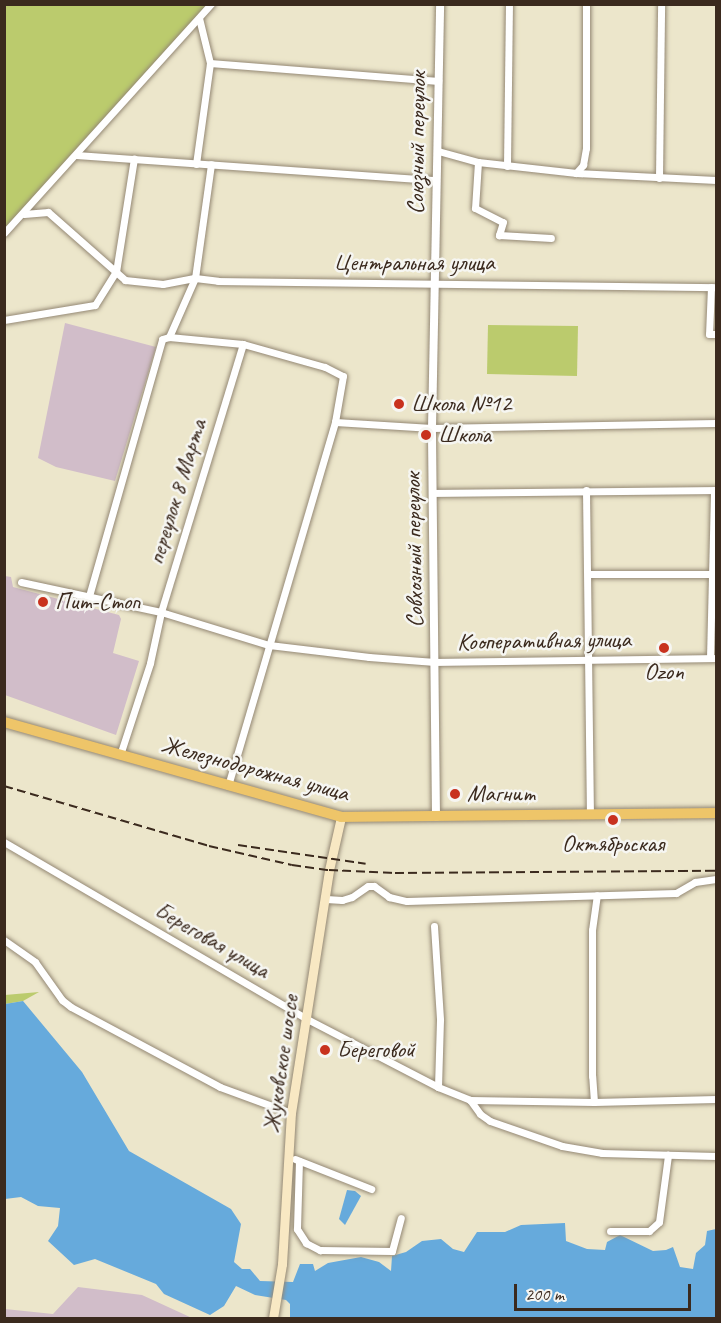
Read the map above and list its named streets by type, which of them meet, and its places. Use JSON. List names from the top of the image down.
{
  "streets": {
    "main road": ["Железнодорожная улица", "Жуковское шоссе"],
    "street": [
      "Союзный переулок",
      "Центральная улица",
      "переулок 8 Марта",
      "Совхозный переулок",
      "Кооперативная улица",
      "Береговая улица"
    ]
  },
  "crossings": [
    ["Союзный переулок", "Центральная улица"],
    ["Союзный переулок", "Совхозный переулок"],
    ["Центральная улица", "Совхозный переулок"],
    ["переулок 8 Марта", "Кооперативная улица"],
    ["переулок 8 Марта", "Железнодорожная улица"],
    ["Совхозный переулок", "Кооперативная улица"],
    ["Совхозный переулок", "Железнодорожная улица"],
    ["Железнодорожная улица", "Жуковское шоссе"],
    ["Береговая улица", "Жуковское шоссе"]
  ],
  "places": [
    "Школа №12",
    "Школа",
    "Пит-Стоп",
    "Ozon",
    "Магнит",
    "Октябрьская",
    "Береговой"
  ],
  "scale_bar": "200 m"
}
